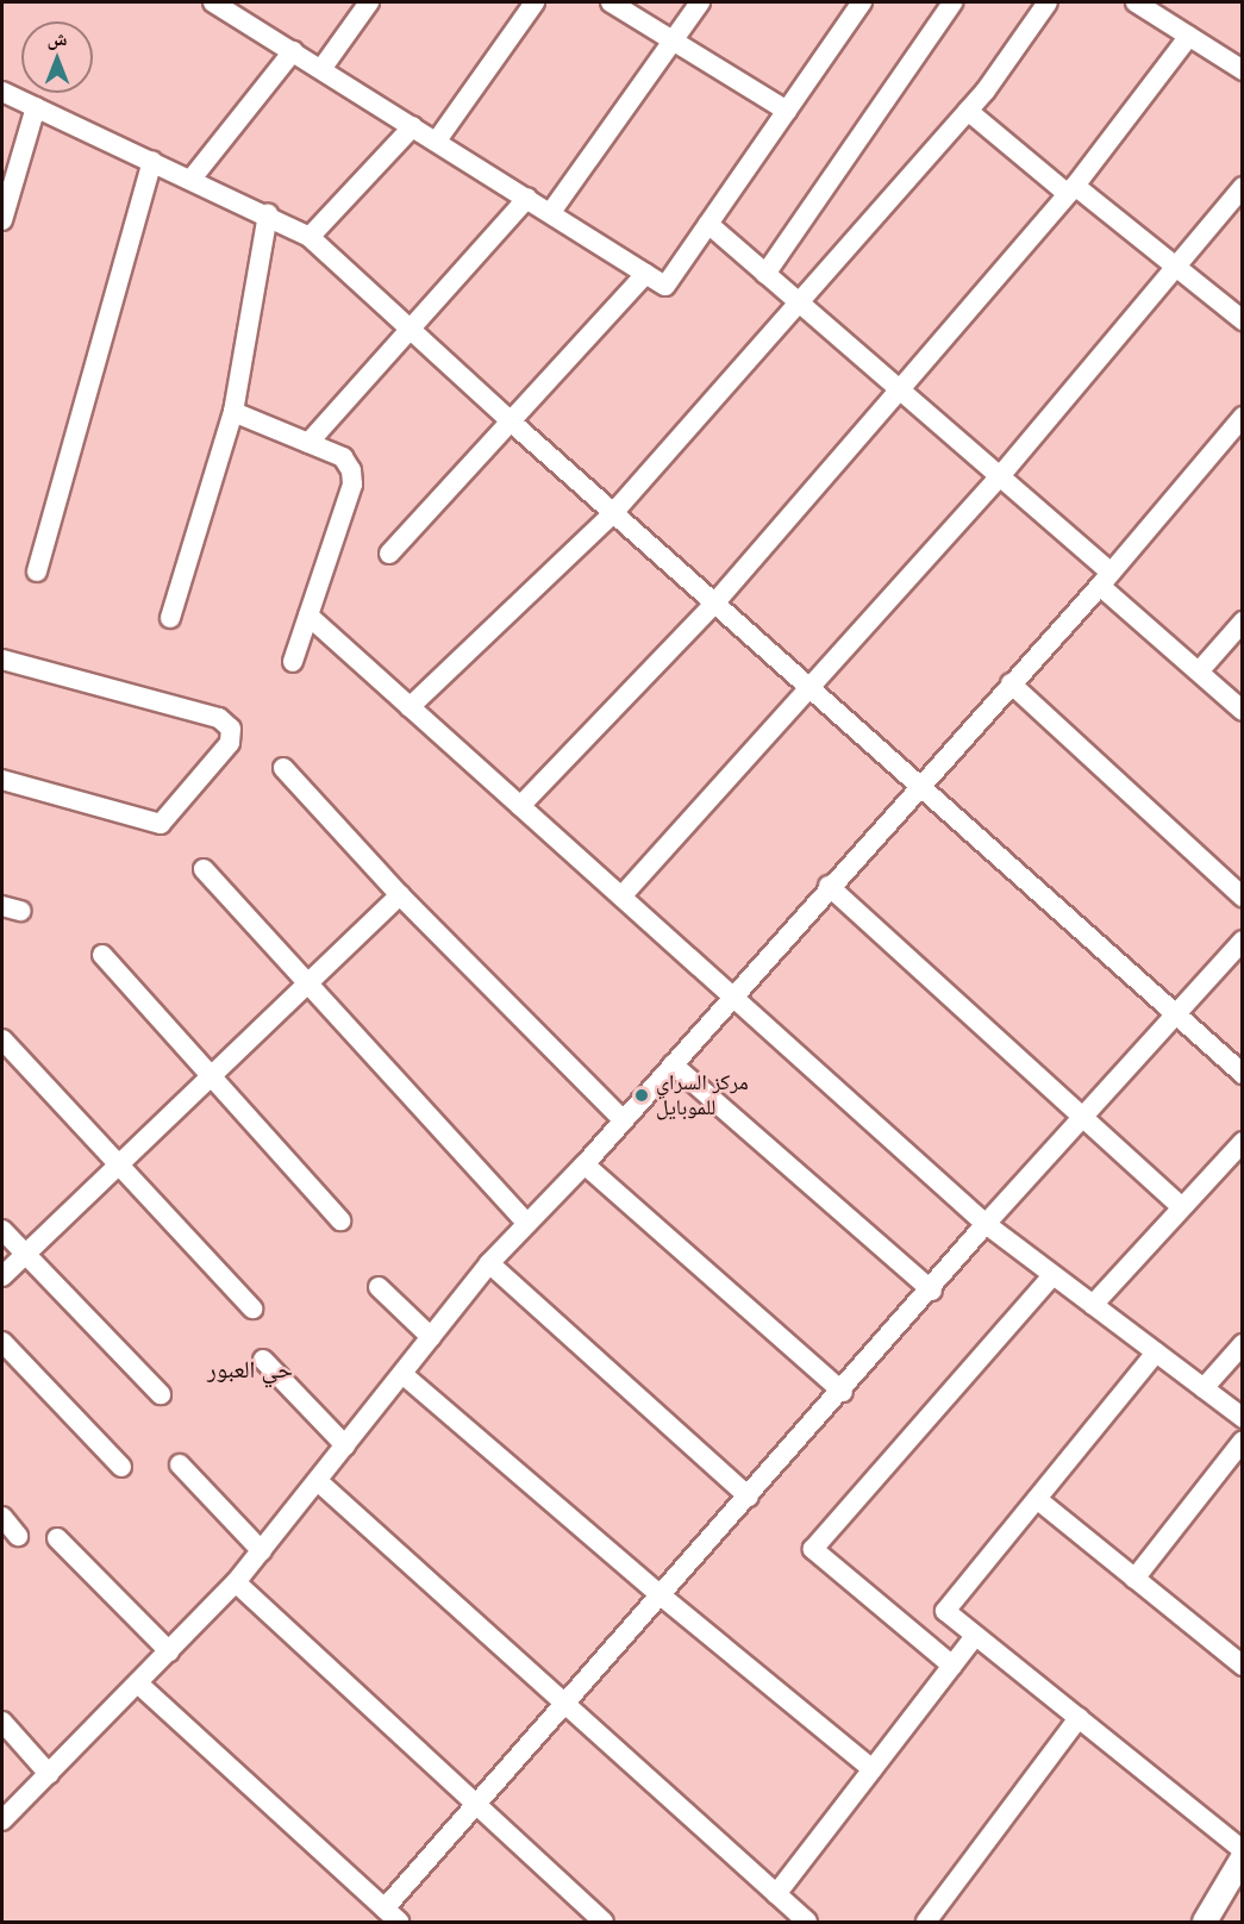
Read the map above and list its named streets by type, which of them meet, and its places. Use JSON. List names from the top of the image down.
{
  "districts": ["حي العبور"],
  "places": ["مركز السراي للموبايل"],
  "north": "top"
}
